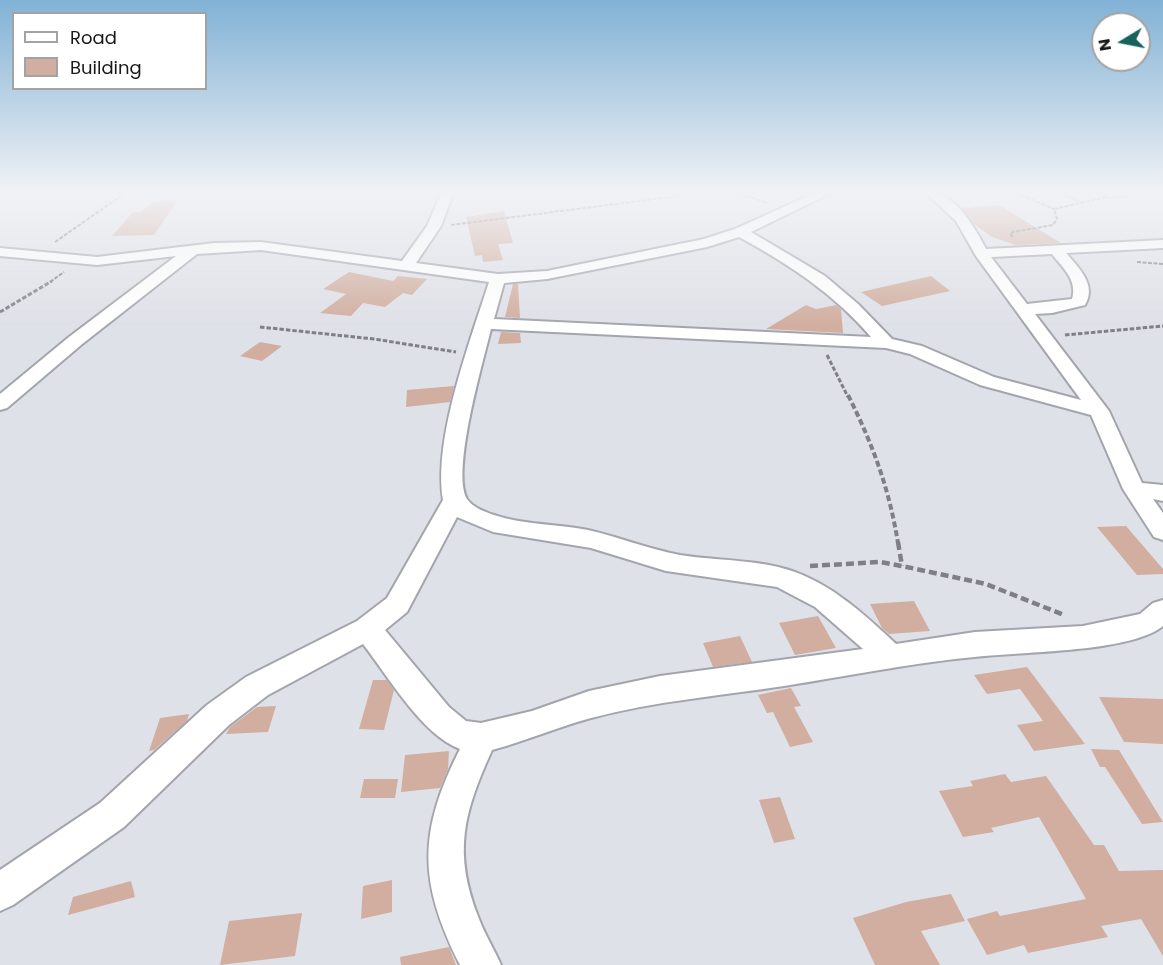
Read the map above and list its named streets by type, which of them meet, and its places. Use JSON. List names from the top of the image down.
{
  "legend": ["Road", "Building"],
  "north": "left"
}
